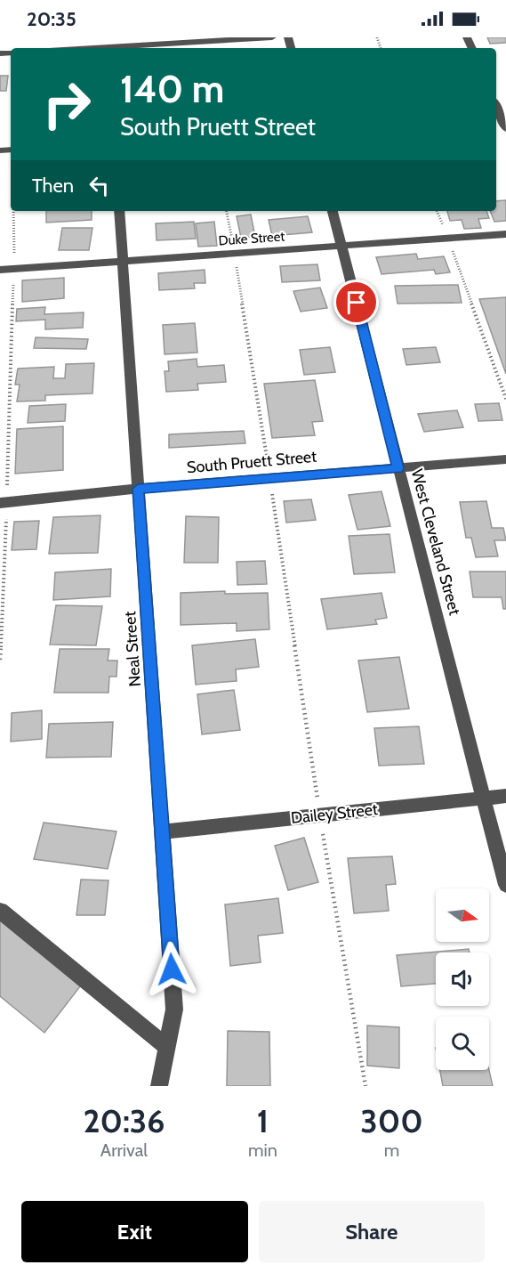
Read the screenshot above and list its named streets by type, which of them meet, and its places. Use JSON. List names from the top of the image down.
{
  "streets": {
    "street": [
      "Duke Street",
      "South Pruett Street",
      "West Cleveland Street",
      "Neal Street",
      "Dailey Street"
    ]
  },
  "crossings": [
    ["Duke Street", "West Cleveland Street"],
    ["Duke Street", "Neal Street"],
    ["South Pruett Street", "West Cleveland Street"],
    ["South Pruett Street", "Neal Street"],
    ["West Cleveland Street", "Dailey Street"],
    ["Neal Street", "Dailey Street"]
  ],
  "north": "right",
  "page": {
    "status": "20:35",
    "turn": ["140 m", "South Pruett Street"],
    "then": "Then",
    "eta": [
      "20:36",
      "Arrival",
      "1",
      "min",
      "300",
      "m"
    ],
    "buttons": ["Exit", "Share"]
  }
}
